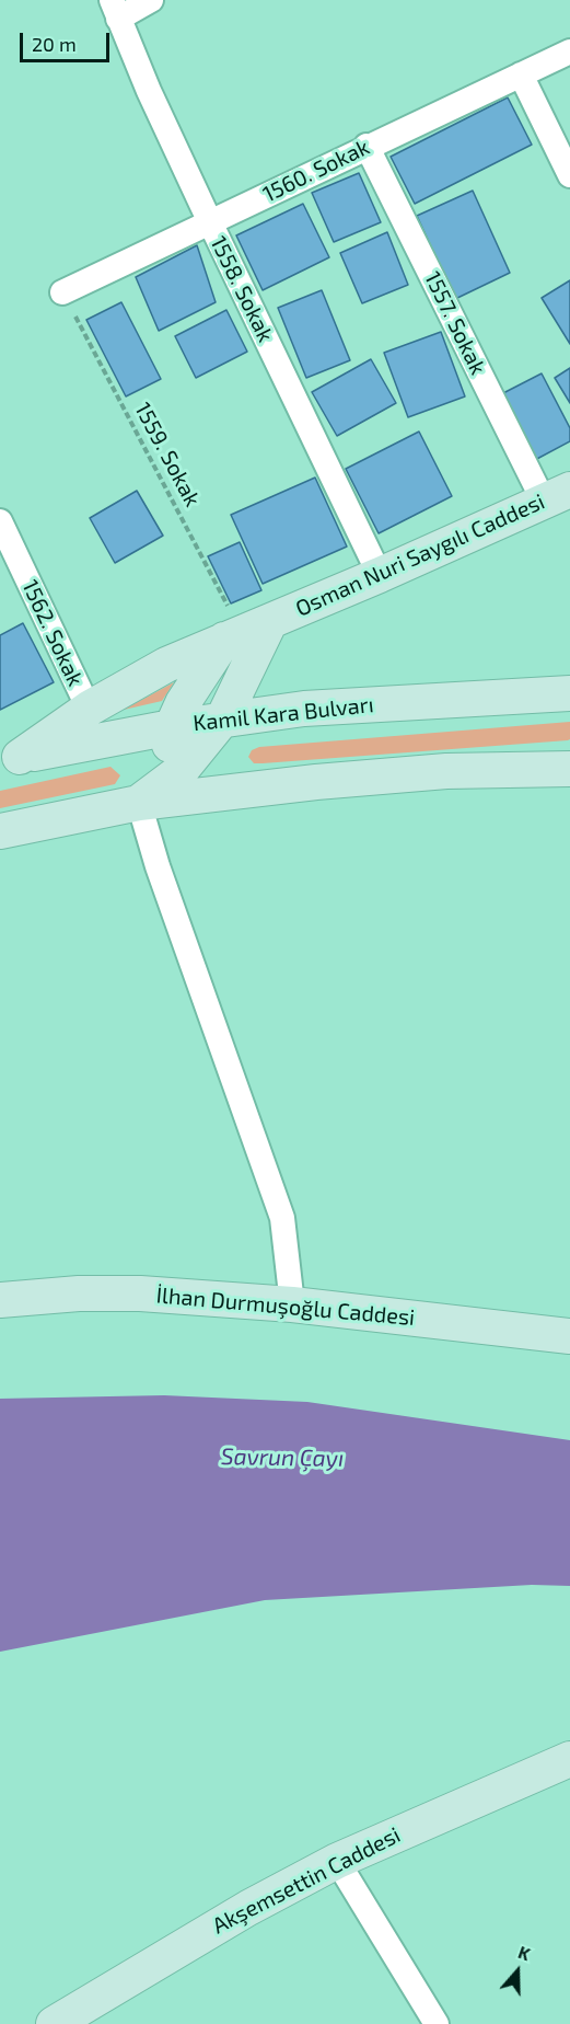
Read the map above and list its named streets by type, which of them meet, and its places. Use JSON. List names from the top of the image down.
{
  "streets": {
    "street": [
      "1560. Sokak",
      "1558. Sokak",
      "1557. Sokak",
      "Osman Nuri Saygılı Caddesi",
      "1562. Sokak",
      "Kamil Kara Bulvarı",
      "İlhan Durmuşoğlu Caddesi",
      "Akşemsettin Caddesi"
    ],
    "path": ["1559. Sokak"]
  },
  "crossings": [
    ["1560. Sokak", "1558. Sokak"],
    ["1560. Sokak", "1557. Sokak"],
    ["1560. Sokak", "1559. Sokak"],
    ["1558. Sokak", "Osman Nuri Saygılı Caddesi"],
    ["1557. Sokak", "Osman Nuri Saygılı Caddesi"],
    ["1559. Sokak", "Osman Nuri Saygılı Caddesi"],
    ["Osman Nuri Saygılı Caddesi", "1562. Sokak"],
    ["Osman Nuri Saygılı Caddesi", "Kamil Kara Bulvarı"]
  ],
  "water": ["Savrun Çayı"],
  "scale_bar": "20 m",
  "north": "top"
}
